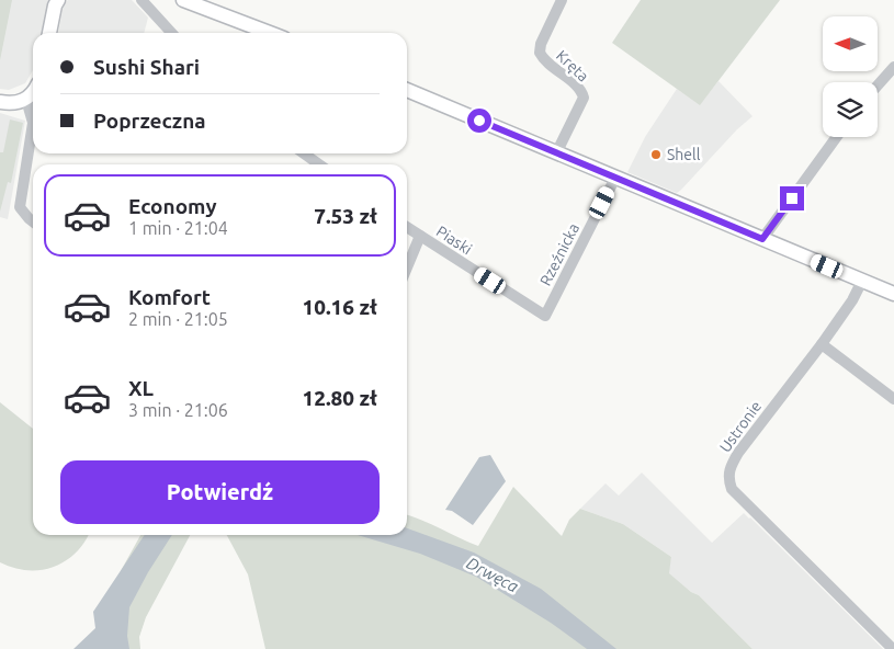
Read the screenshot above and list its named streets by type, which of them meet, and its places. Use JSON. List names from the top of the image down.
{
  "streets": {
    "street": [
      "Kręta",
      "Piaski",
      "Rzeźnicka",
      "Ustronie"
    ]
  },
  "crossings": [
    ["Piaski", "Rzeźnicka"]
  ],
  "water": ["Drwęca"],
  "places": ["Shell"],
  "north": "left",
  "page": {
    "banner": ["Sushi Shari", "Poprzeczna"],
    "list": [
      {
        "name": "Economy",
        "note": "1 min · 21:04",
        "value": "7.53 zł"
      },
      {
        "name": "Komfort",
        "note": "2 min · 21:05",
        "value": "10.16 zł"
      },
      {
        "name": "XL",
        "note": "3 min · 21:06",
        "value": "12.80 zł"
      }
    ],
    "buttons": "Potwierdź"
  }
}
